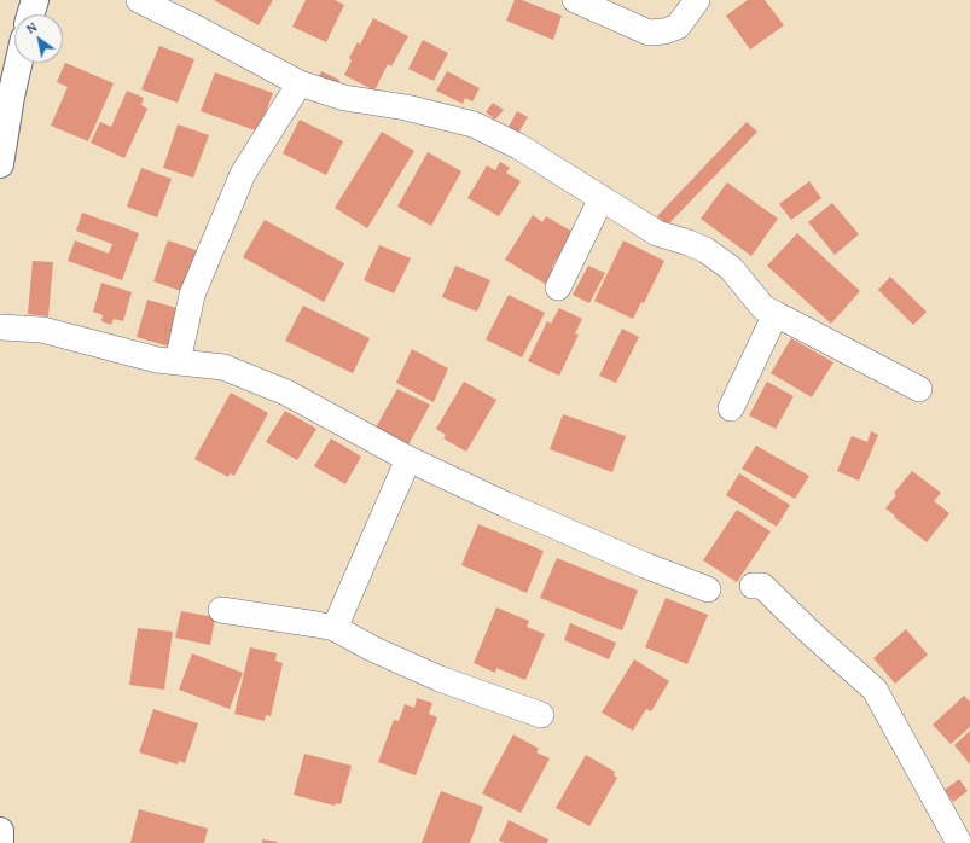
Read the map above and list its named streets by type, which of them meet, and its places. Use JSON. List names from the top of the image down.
{
  "north": "top left"
}
